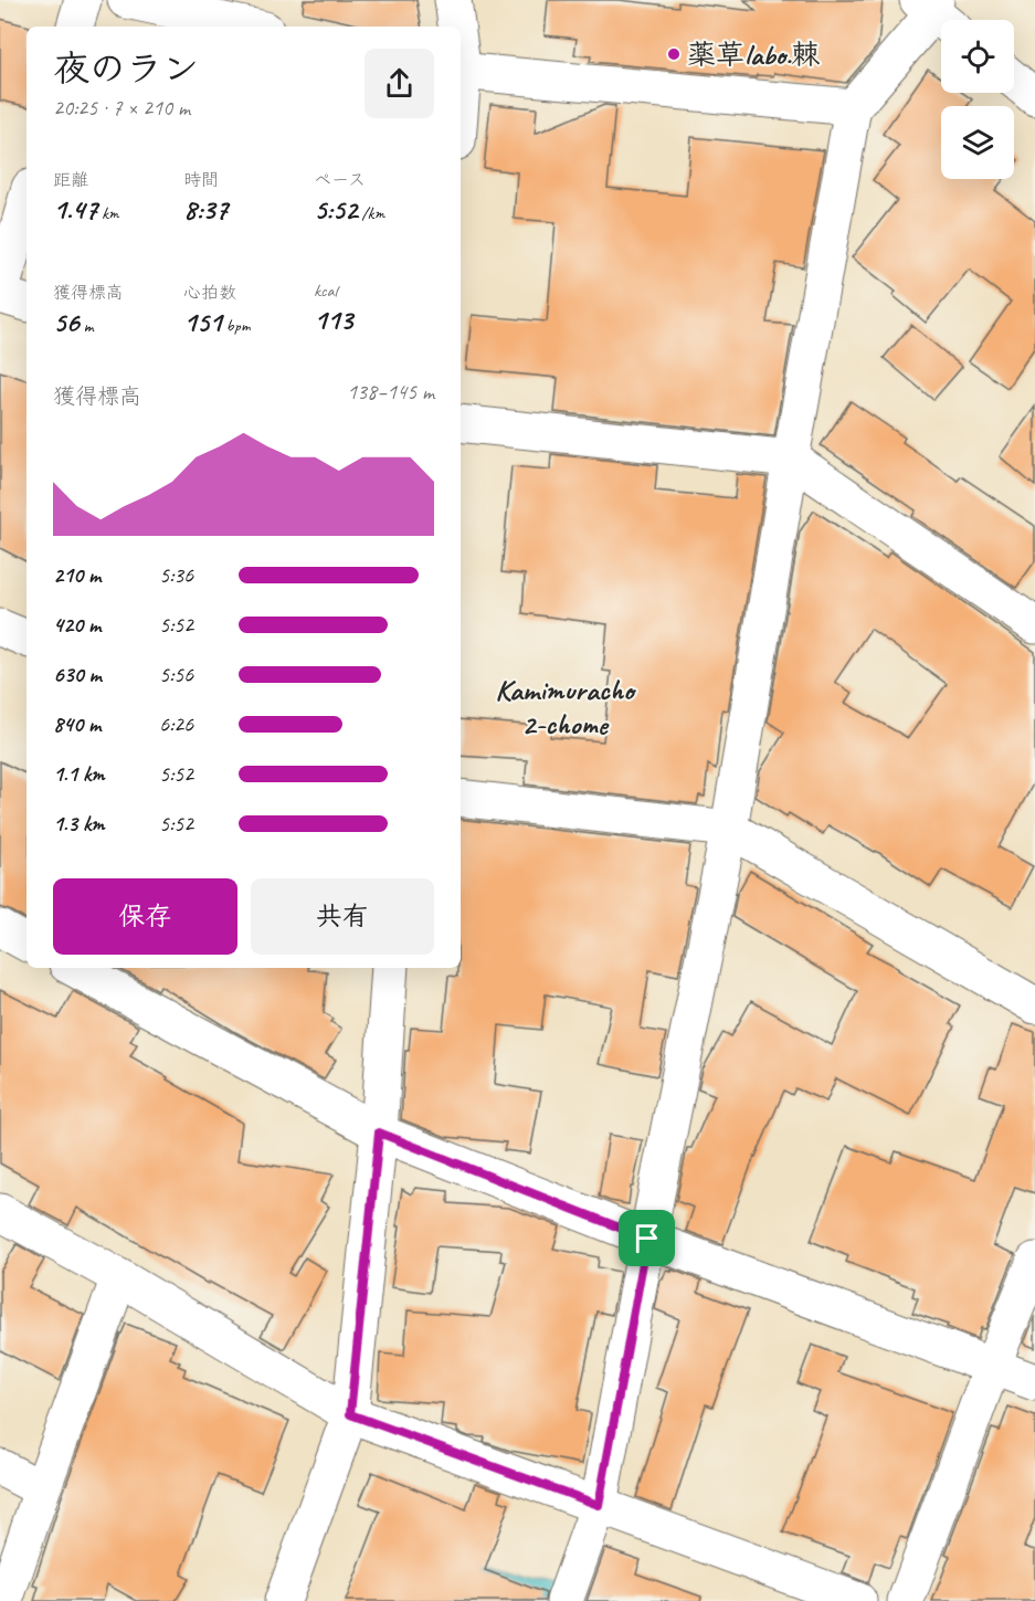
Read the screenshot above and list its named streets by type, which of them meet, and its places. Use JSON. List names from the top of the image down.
{
  "districts": ["Kamimuracho 2-chome"],
  "places": ["薬草labo.棘"],
  "page": {
    "heading": ["夜のラン", "20:25 · 7 × 210 m"],
    "stats": [
      ["距離", "1.47 km"],
      ["時間", "8:37"],
      ["ペース", "5:52 /km"],
      ["獲得標高", "56 m"],
      ["心拍数", "151 bpm"],
      ["kcal", "113"]
    ],
    "chart": ["獲得標高", "138–145 m"],
    "list": [
      {
        "name": "210 m",
        "note": "5:36"
      },
      {
        "name": "420 m",
        "note": "5:52"
      },
      {
        "name": "630 m",
        "note": "5:56"
      },
      {
        "name": "840 m",
        "note": "6:26"
      },
      {
        "name": "1.1 km",
        "note": "5:52"
      },
      {
        "name": "1.3 km",
        "note": "5:52"
      }
    ],
    "buttons": ["保存", "共有"]
  }
}
